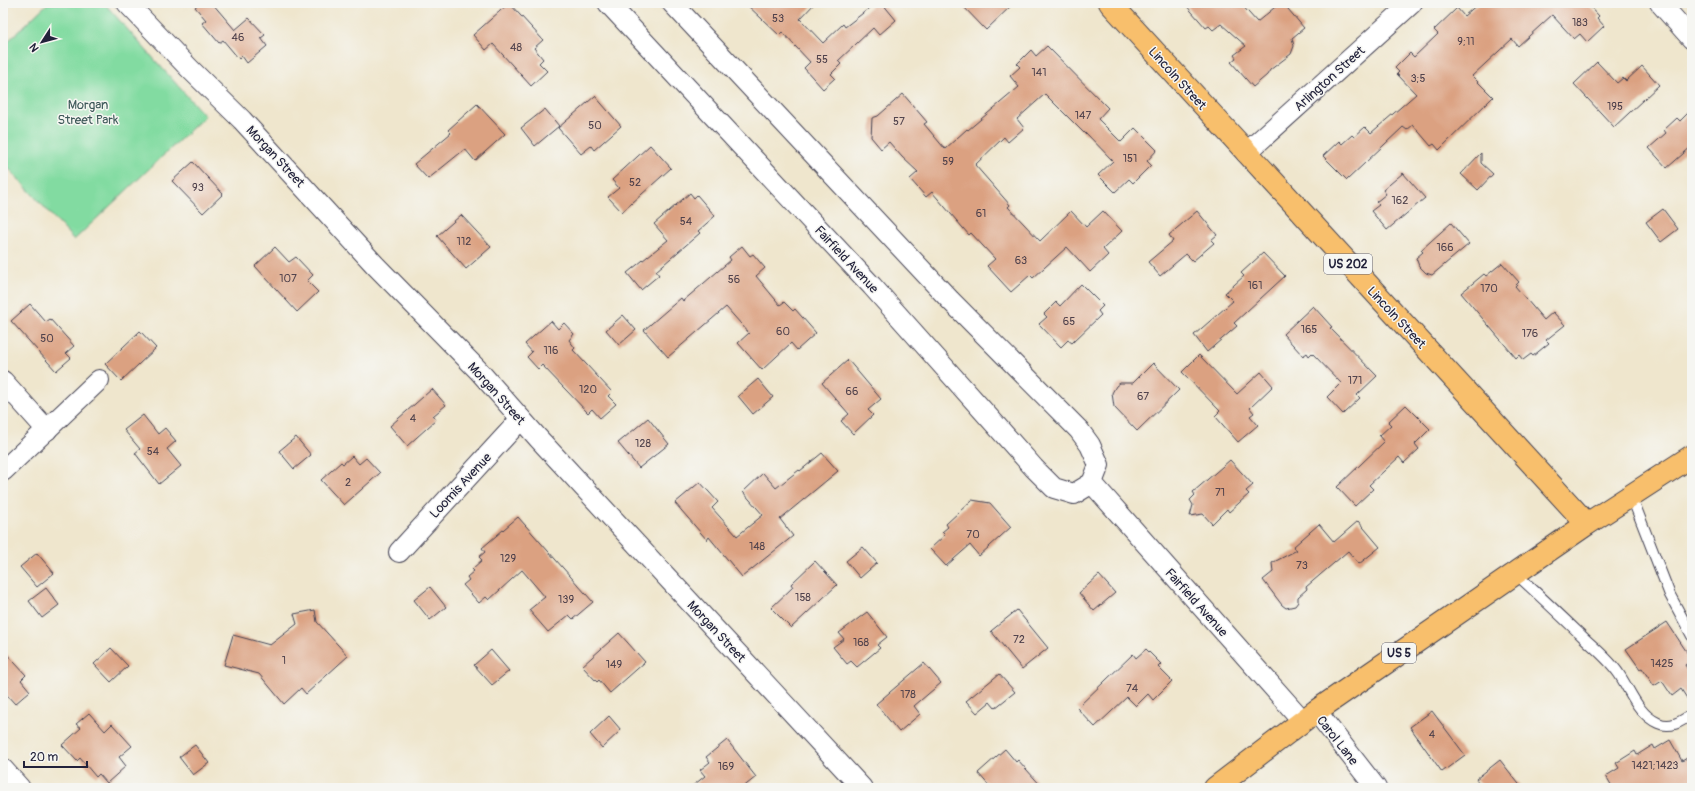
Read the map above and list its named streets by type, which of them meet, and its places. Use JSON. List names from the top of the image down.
{
  "streets": {
    "main road": ["Lincoln Street", "US 202", "US 5"],
    "street": [
      "Arlington Street",
      "Morgan Street",
      "Fairfield Avenue",
      "Loomis Avenue",
      "Carol Lane"
    ]
  },
  "crossings": [
    ["Lincoln Street", "Arlington Street"],
    ["Lincoln Street", "US 5"],
    ["Morgan Street", "Loomis Avenue"],
    ["Fairfield Avenue", "US 5"],
    ["Fairfield Avenue", "Carol Lane"],
    ["US 5", "Carol Lane"]
  ],
  "parks": ["Morgan Street Park"],
  "house_numbers": [
    "53",
    "183",
    "46",
    "9;11",
    "48",
    "55",
    "141",
    "3;5",
    "195",
    "147",
    "57",
    "50",
    "151",
    "59",
    "52",
    "93",
    "162",
    "61",
    "54",
    "112",
    "166",
    "63",
    "107",
    "56",
    "161",
    "170",
    "65",
    "165",
    "60",
    "176",
    "50",
    "116",
    "171",
    "120",
    "66",
    "67",
    "4",
    "128",
    "54",
    "2",
    "71",
    "70",
    "148",
    "129",
    "73",
    "158",
    "139",
    "72",
    "168",
    "1",
    "1425",
    "149",
    "74",
    "178",
    "4",
    "1421;1423",
    "169"
  ],
  "scale_bar": "20 m",
  "north": "bottom left"
}
